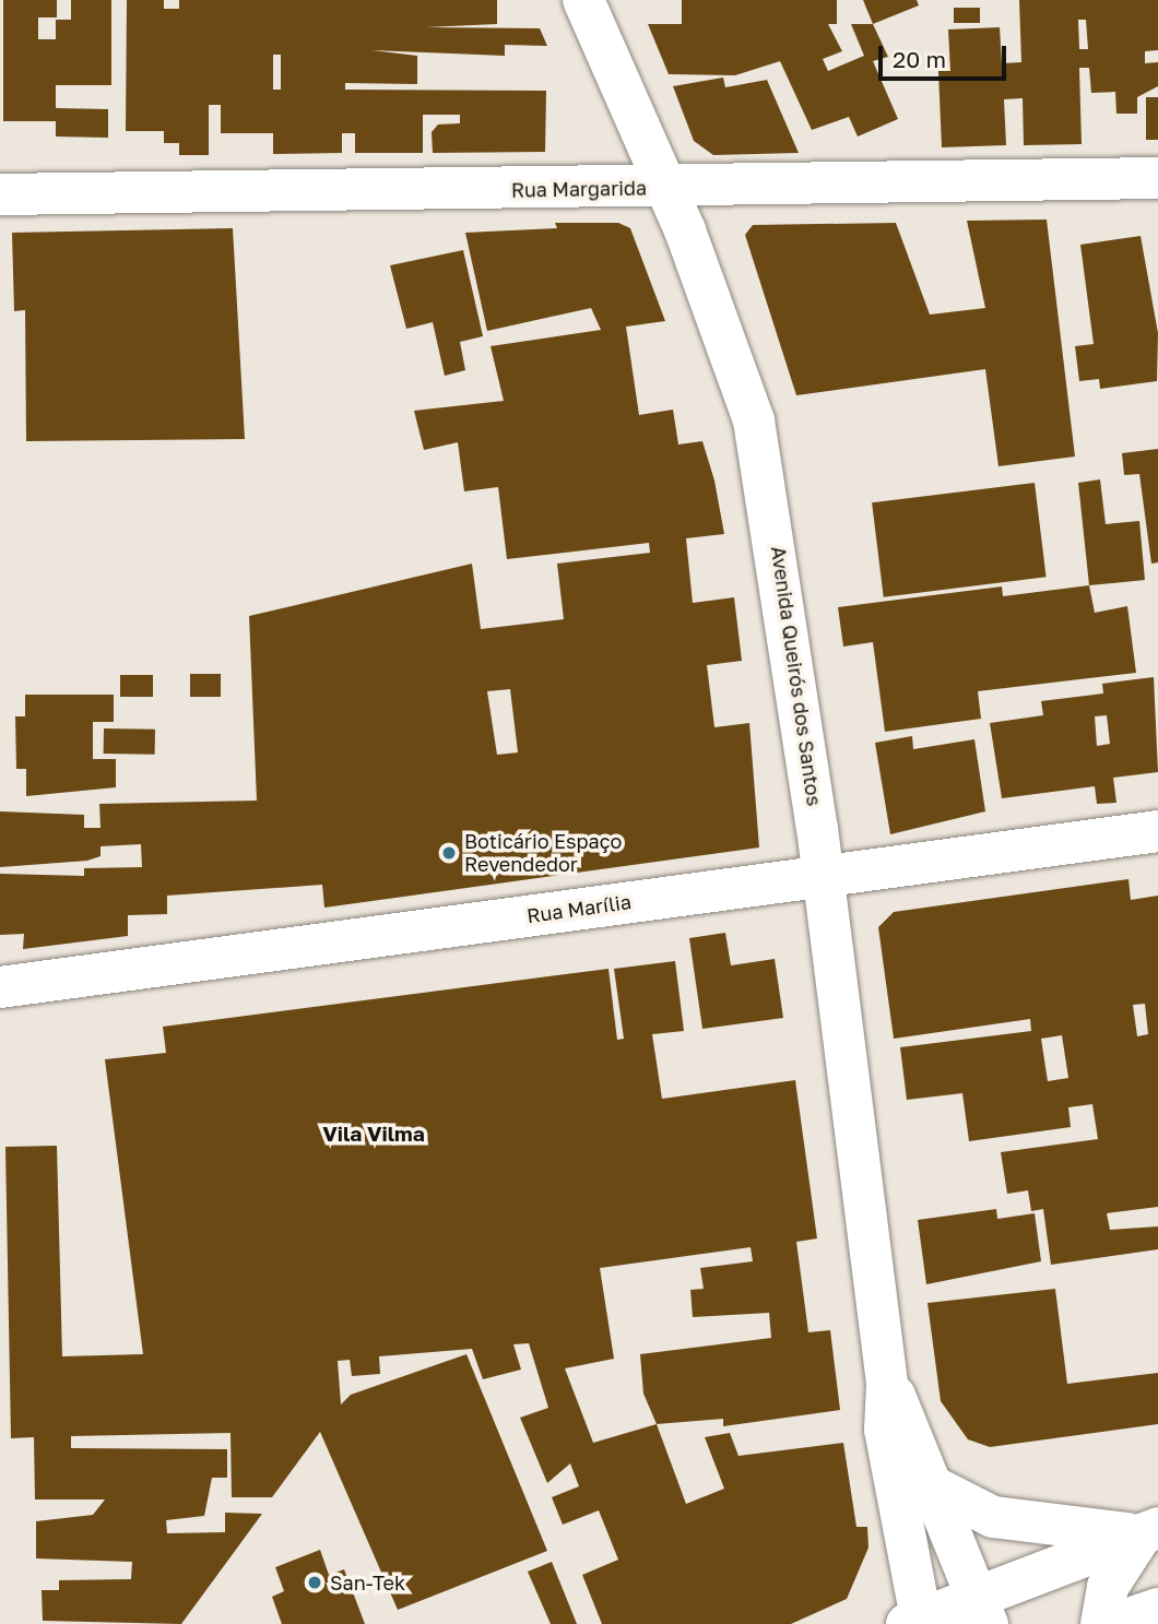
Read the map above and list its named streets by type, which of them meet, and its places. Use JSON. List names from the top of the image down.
{
  "streets": {
    "main road": ["Rua Margarida", "Avenida Queirós dos Santos", "Rua Marília"]
  },
  "crossings": [
    ["Rua Margarida", "Avenida Queirós dos Santos"],
    ["Avenida Queirós dos Santos", "Rua Marília"]
  ],
  "districts": ["Vila Vilma"],
  "places": ["Boticário Espaço Revendedor", "San-Tek"],
  "scale_bar": "20 m"
}
